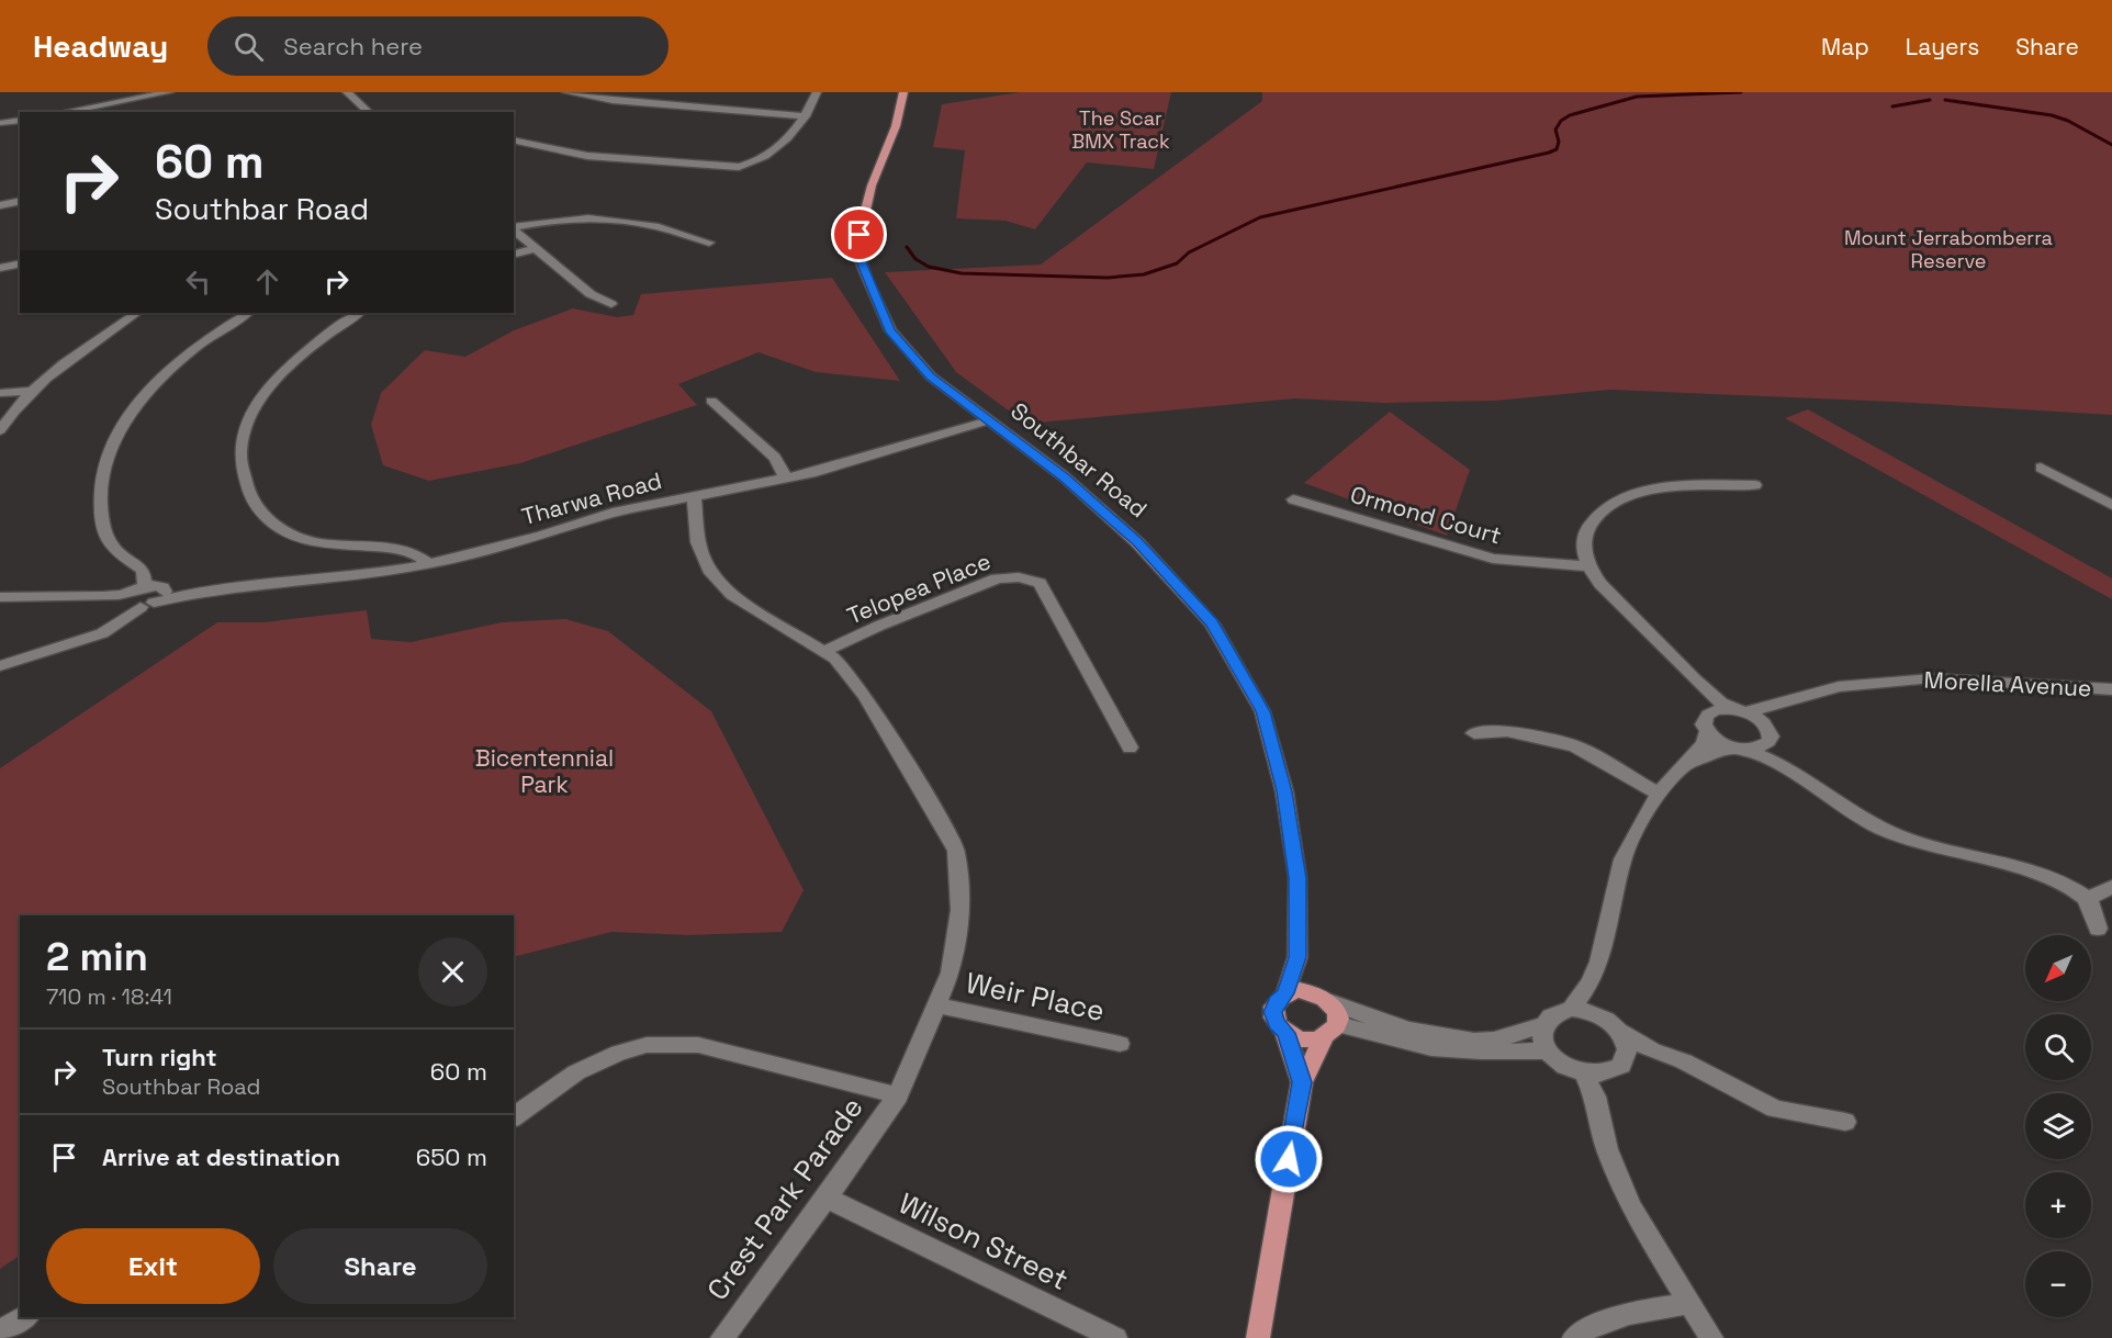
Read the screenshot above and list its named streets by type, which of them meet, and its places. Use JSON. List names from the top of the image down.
{
  "streets": {
    "main road": ["Southbar Road"],
    "street": [
      "Tharwa Road",
      "Ormond Court",
      "Telopea Place",
      "Morella Avenue",
      "Weir Place",
      "Crest Park Parade",
      "Wilson Street"
    ]
  },
  "crossings": [
    ["Southbar Road", "Tharwa Road"],
    ["Tharwa Road", "Crest Park Parade"],
    ["Telopea Place", "Crest Park Parade"],
    ["Weir Place", "Crest Park Parade"],
    ["Crest Park Parade", "Wilson Street"]
  ],
  "parks": ["The Scar BMX Track", "Mount Jerrabomberra Reserve", "Bicentennial Park"],
  "north": "bottom left",
  "page": {
    "header": "Headway",
    "search": "Search here",
    "nav": ["Map", "Layers", "Share"],
    "turn": ["60 m", "Southbar Road"],
    "heading": ["2 min", "710 m · 18:41"],
    "map_buttons": ["+", "−"],
    "list": [
      {
        "name": "Turn right",
        "note": "Southbar Road",
        "value": "60 m"
      },
      {
        "name": "Arrive at destination",
        "value": "650 m"
      }
    ],
    "buttons": ["Exit", "Share"]
  }
}
